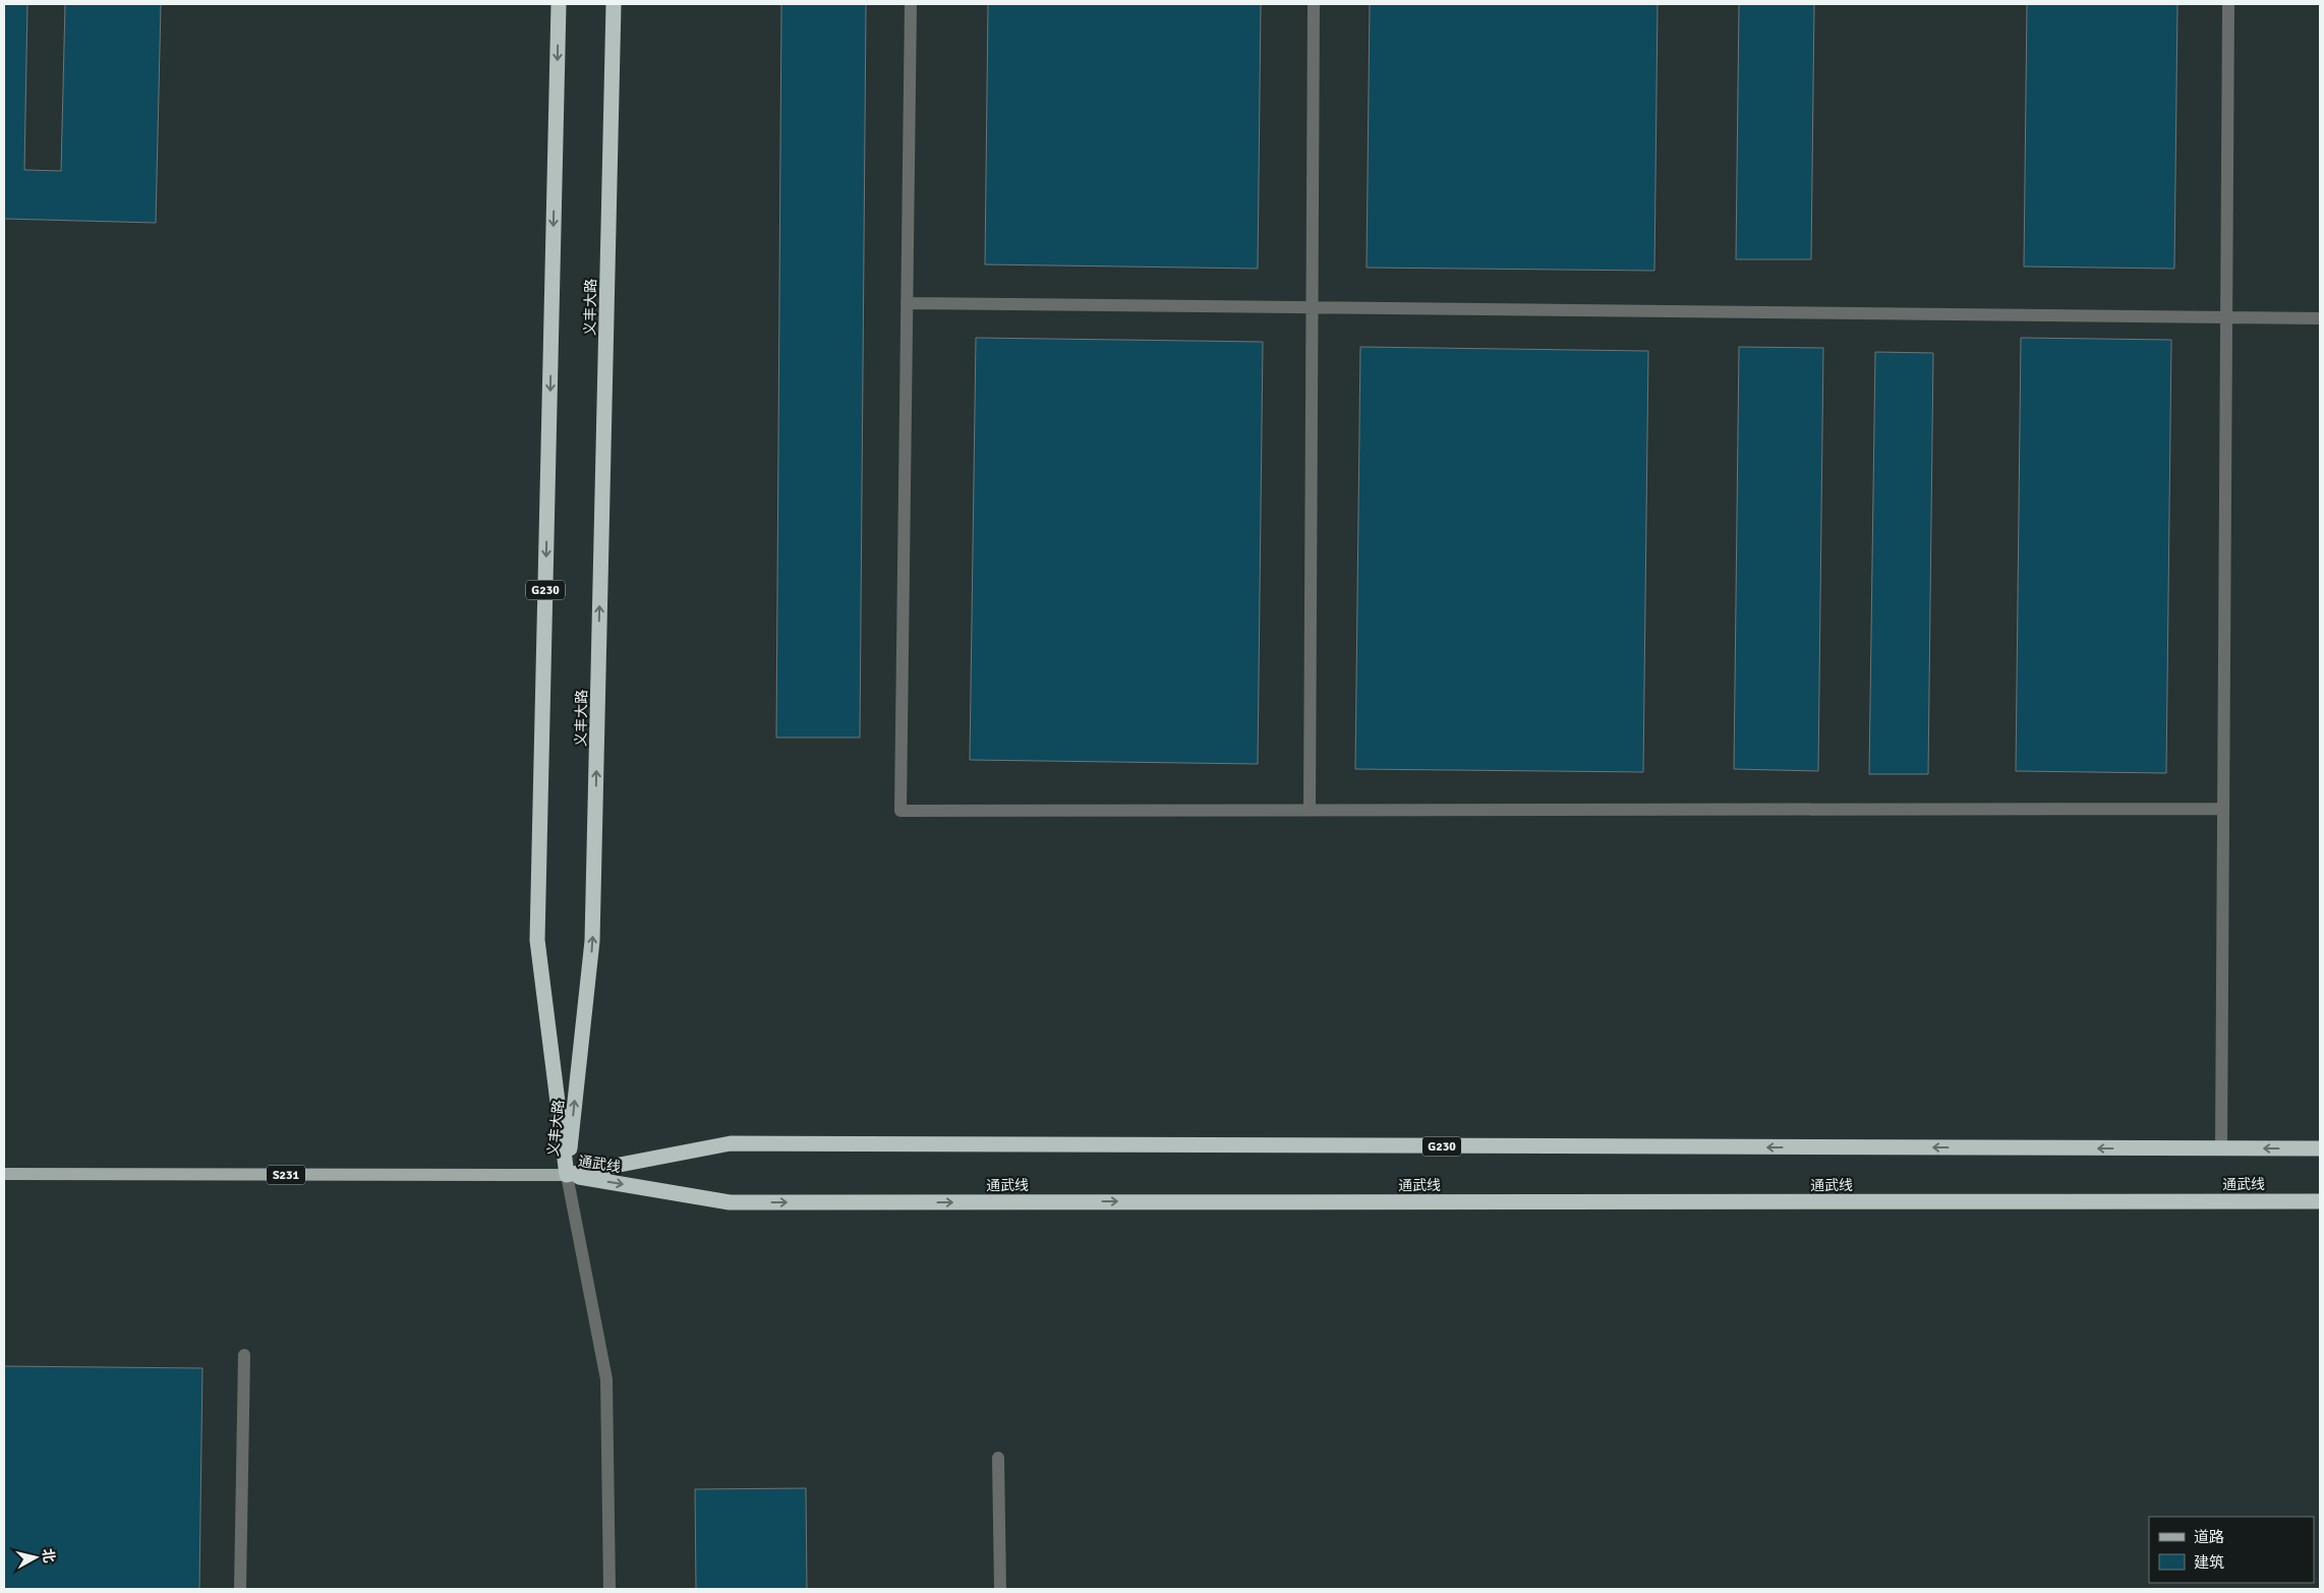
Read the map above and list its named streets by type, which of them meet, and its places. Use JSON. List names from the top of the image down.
{
  "streets": {
    "highway": ["义丰大路", "G230", "通武线"],
    "main road": ["S231"]
  },
  "crossings": [
    ["义丰大路", "通武线"],
    ["义丰大路", "S231"],
    ["通武线", "S231"]
  ],
  "legend": ["道路", "建筑"],
  "north": "right"
}
